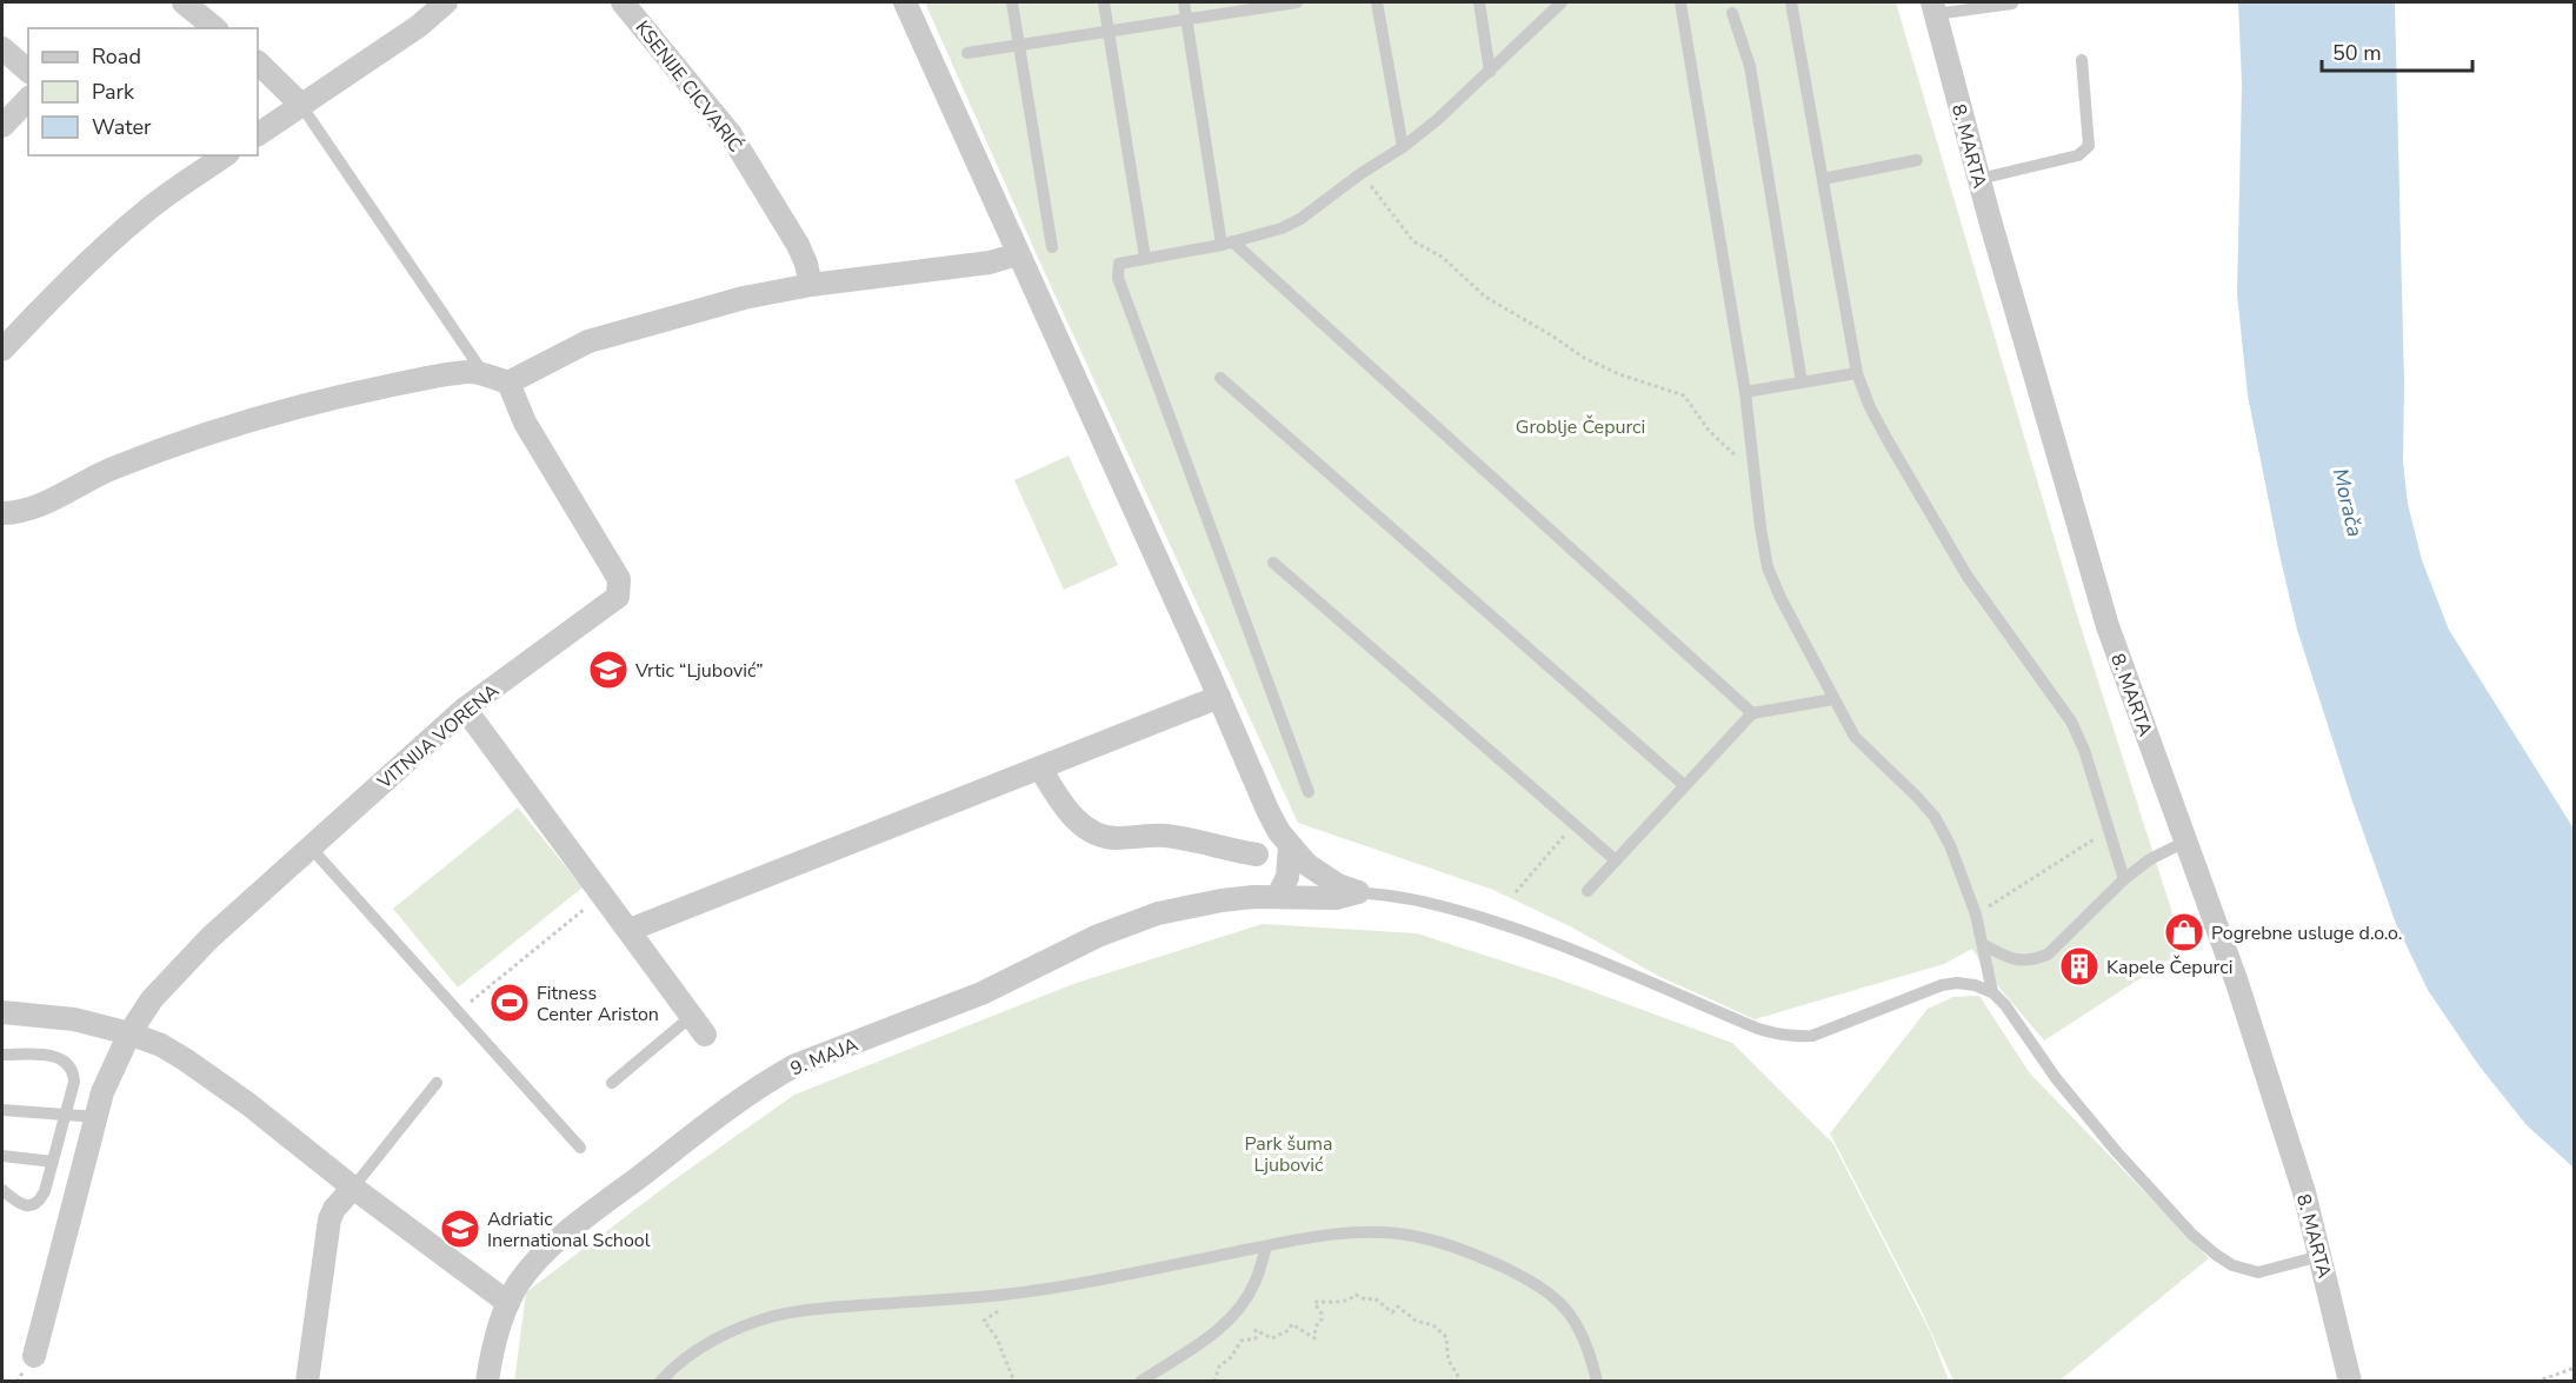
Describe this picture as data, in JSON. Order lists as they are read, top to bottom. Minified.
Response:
{"streets":{"street":["KSENIJE CICVARIĆ","8. MARTA","VITNIJA VORENA","9. MAJA"]},"water":["Morača"],"parks":["Groblje Čepurci","Park šuma Ljubović"],"places":{"school or university":["Vrtic “Ljubović”","Adriatic Inernational School"],"shop":["Pogrebne usluge d.o.o."],"building":["Kapele Čepurci"],"sports":["Fitness Center Ariston"]},"legend":["Road","Park","Water"],"scale_bar":"50 m"}
